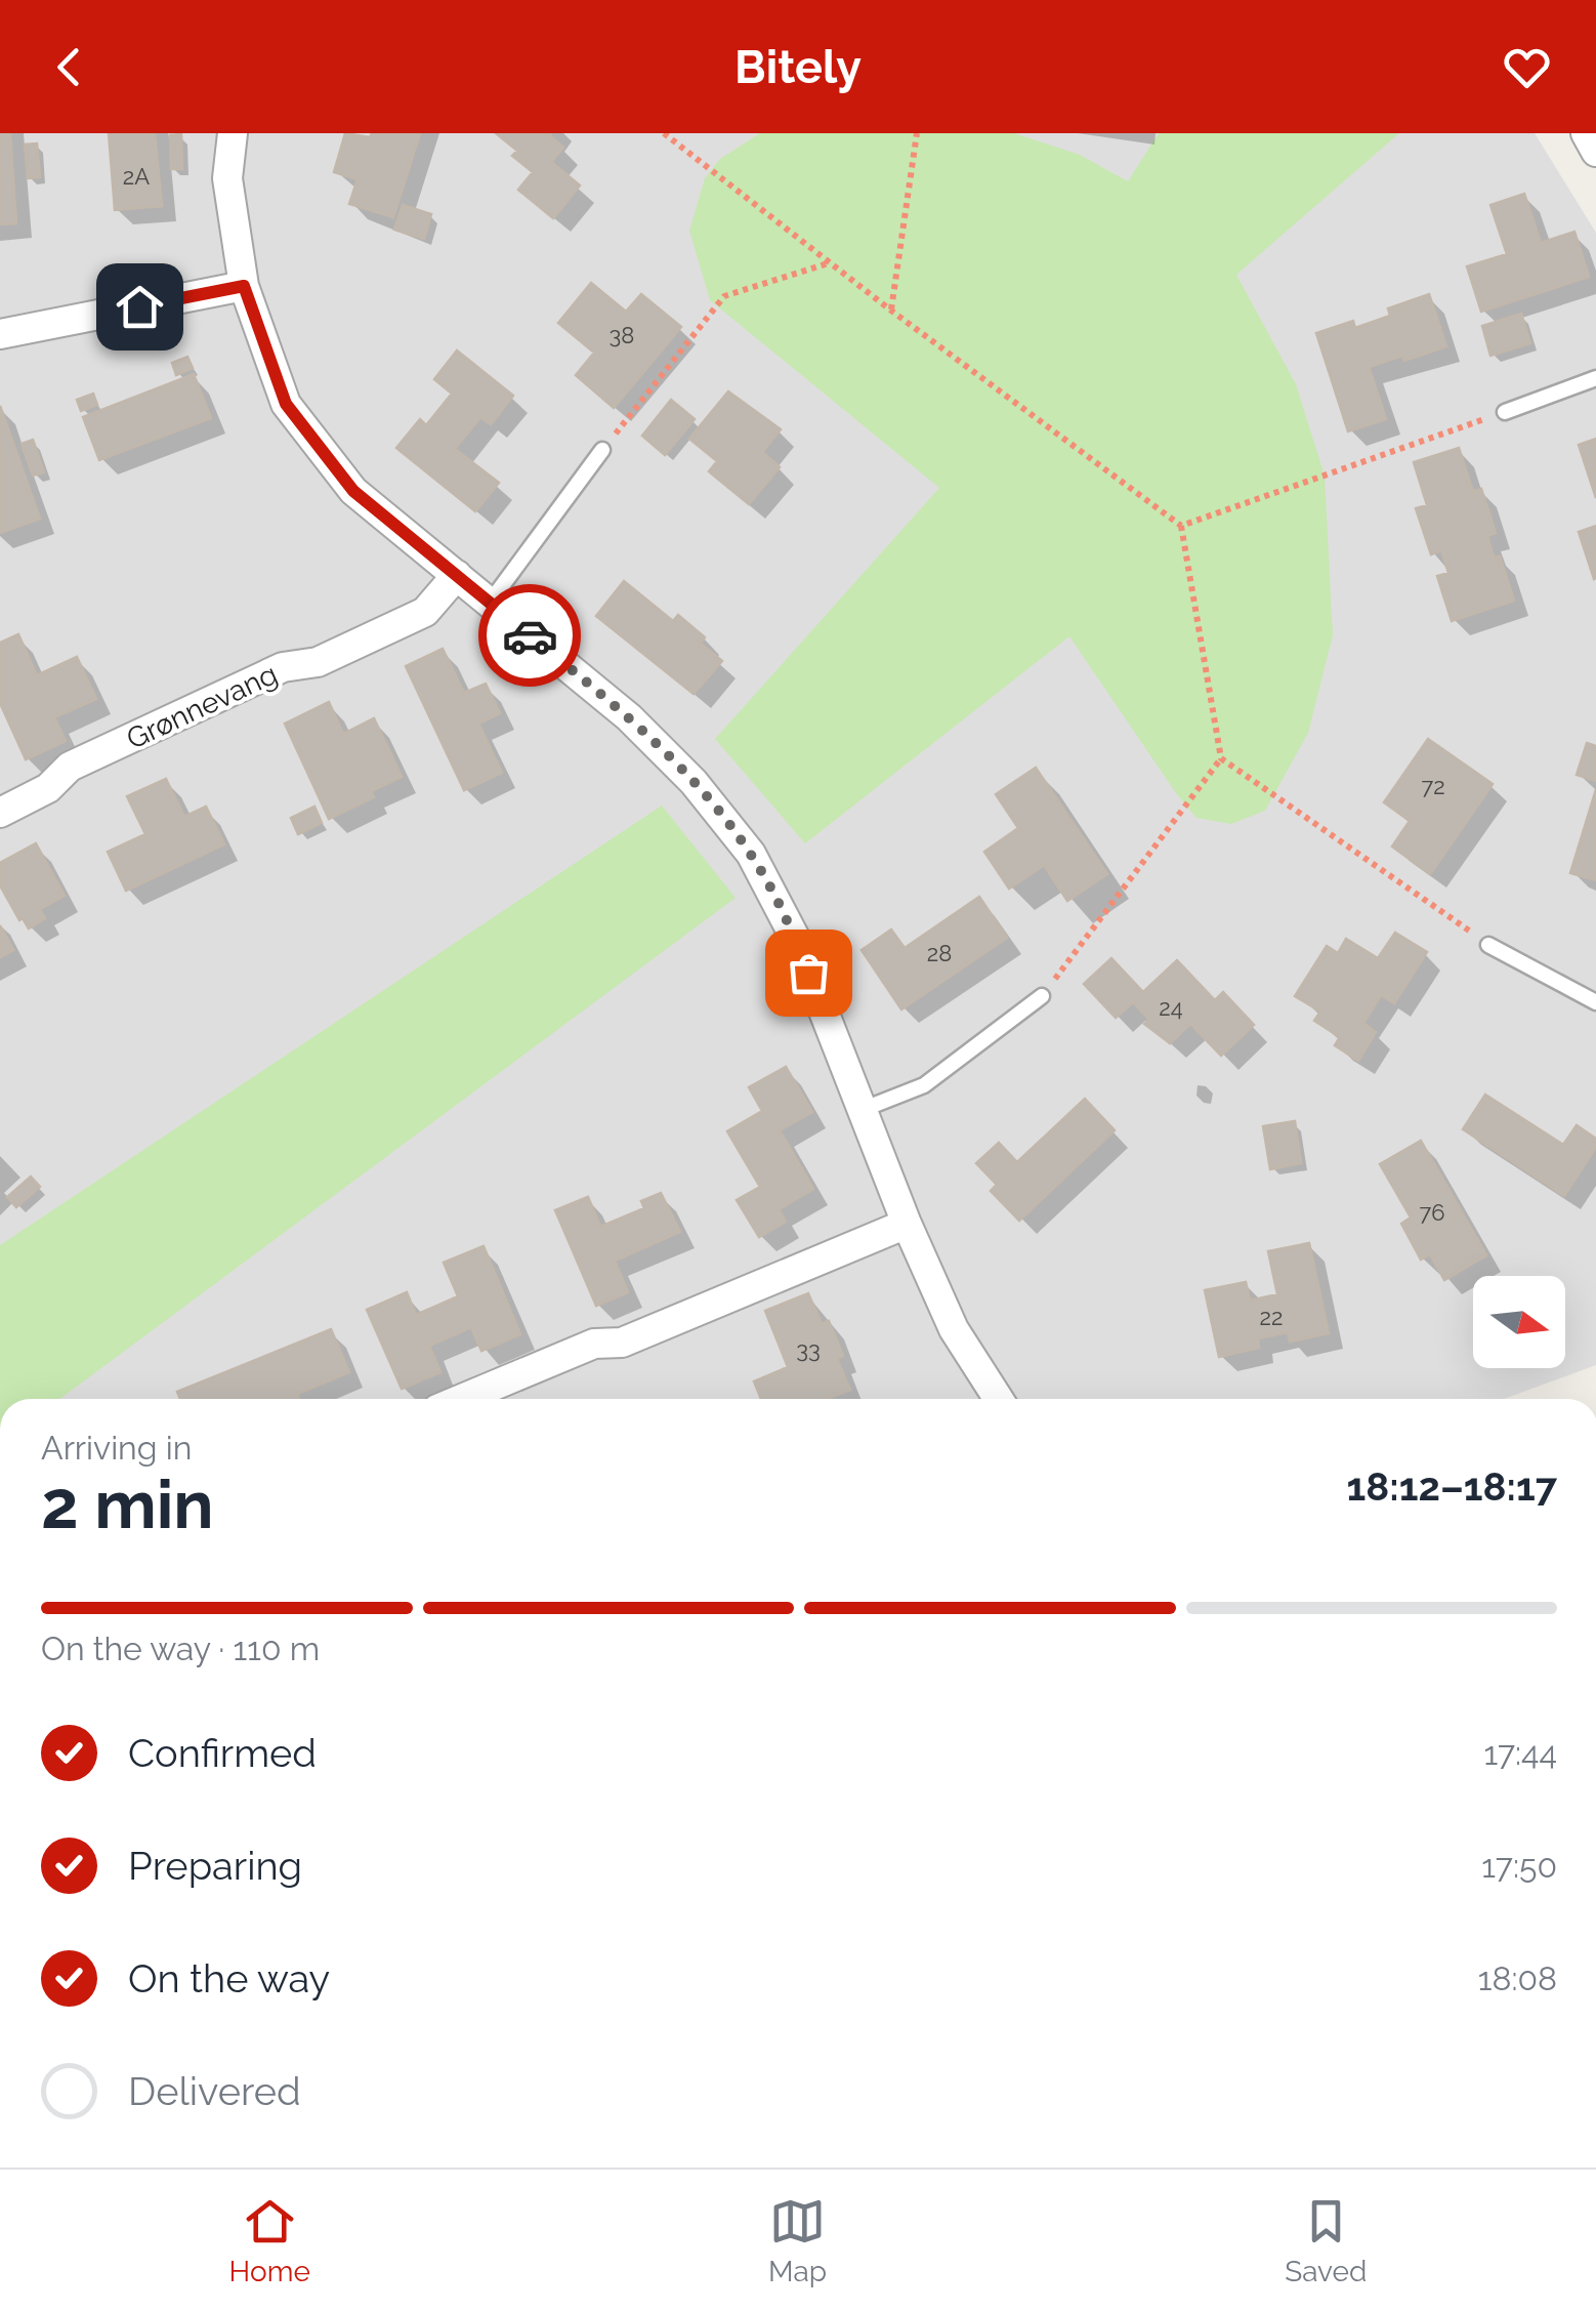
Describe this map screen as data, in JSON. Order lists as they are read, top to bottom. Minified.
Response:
{"streets":{"street":["Grønnevang"]},"house_numbers":["2A","38","72","28","24","76","22","33"],"north":"right","page":{"header":"Bitely","heading":["2 min","Arriving in","18:12–18:17"],"bar":"On the way · 110 m","list":[["Confirmed","17:44"],["Preparing","17:50"],["On the way","18:08"],"Delivered"],"tabs":["Home","Map","Saved"]}}
